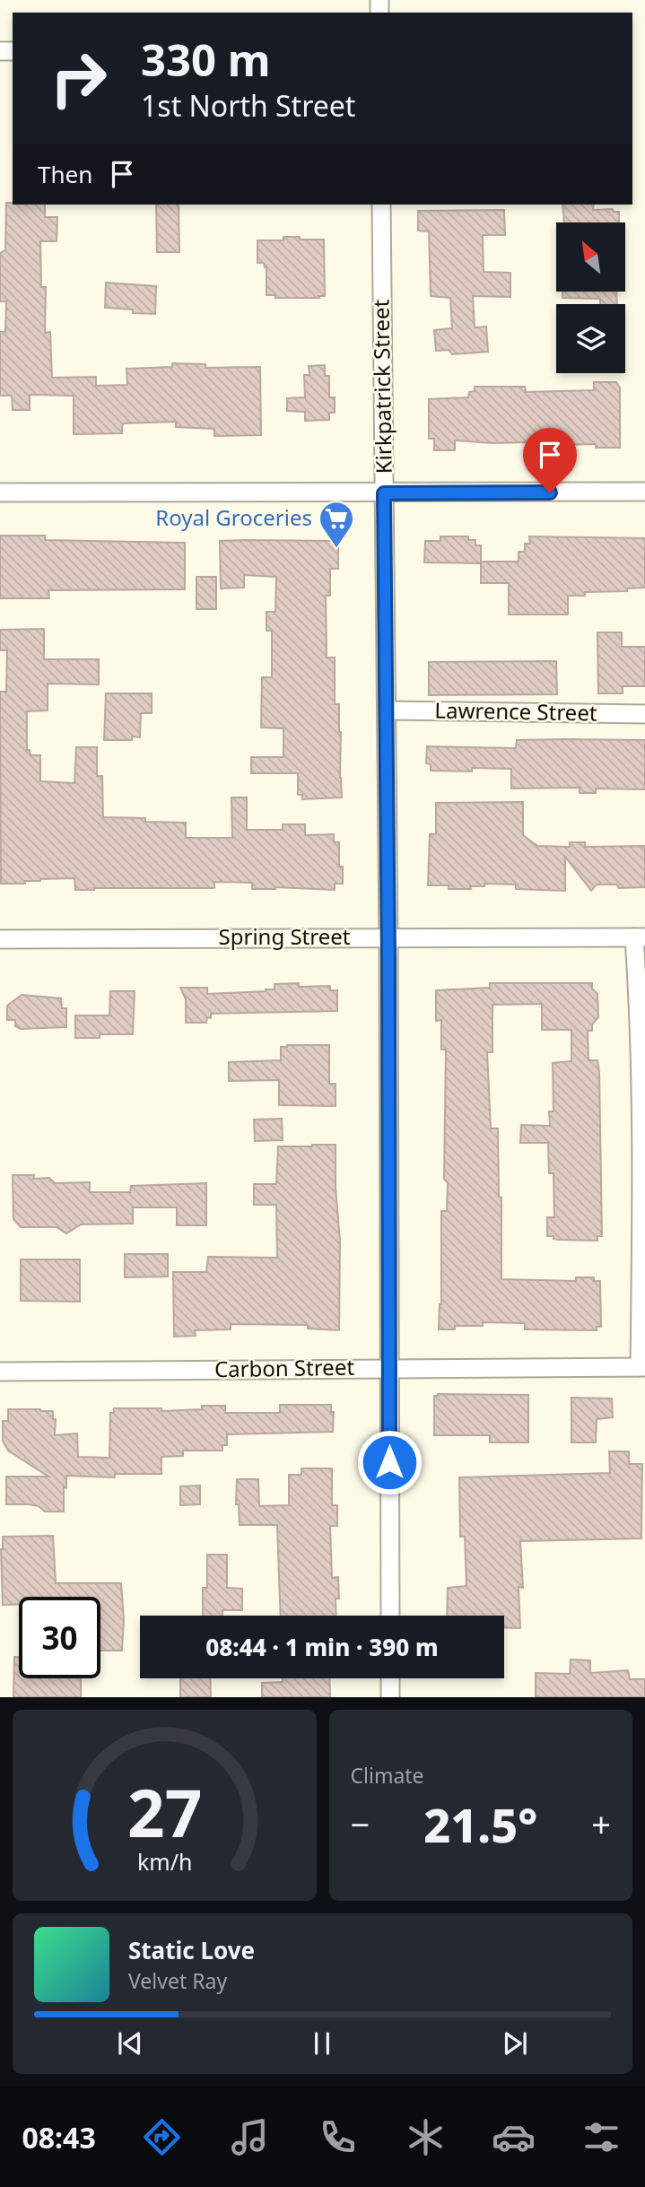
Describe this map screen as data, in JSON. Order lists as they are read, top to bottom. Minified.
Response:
{"streets":{"street":["Kirkpatrick Street","Lawrence Street","Spring Street","Carbon Street"]},"crossings":[["Kirkpatrick Street","Lawrence Street"],["Kirkpatrick Street","Spring Street"],["Kirkpatrick Street","Carbon Street"]],"places":{"supermarket":["Royal Groceries"]},"north":"top left","page":{"turn":["330 m","1st North Street"],"then":"Then","limit":"30","trip":"08:44 · 1 min · 390 m","tile":"Climate","heat":["−","21.5°","+"],"song":["Static Love","Velvet Ray"],"tabs":"08:43","gauge":["27","km/h"]}}
